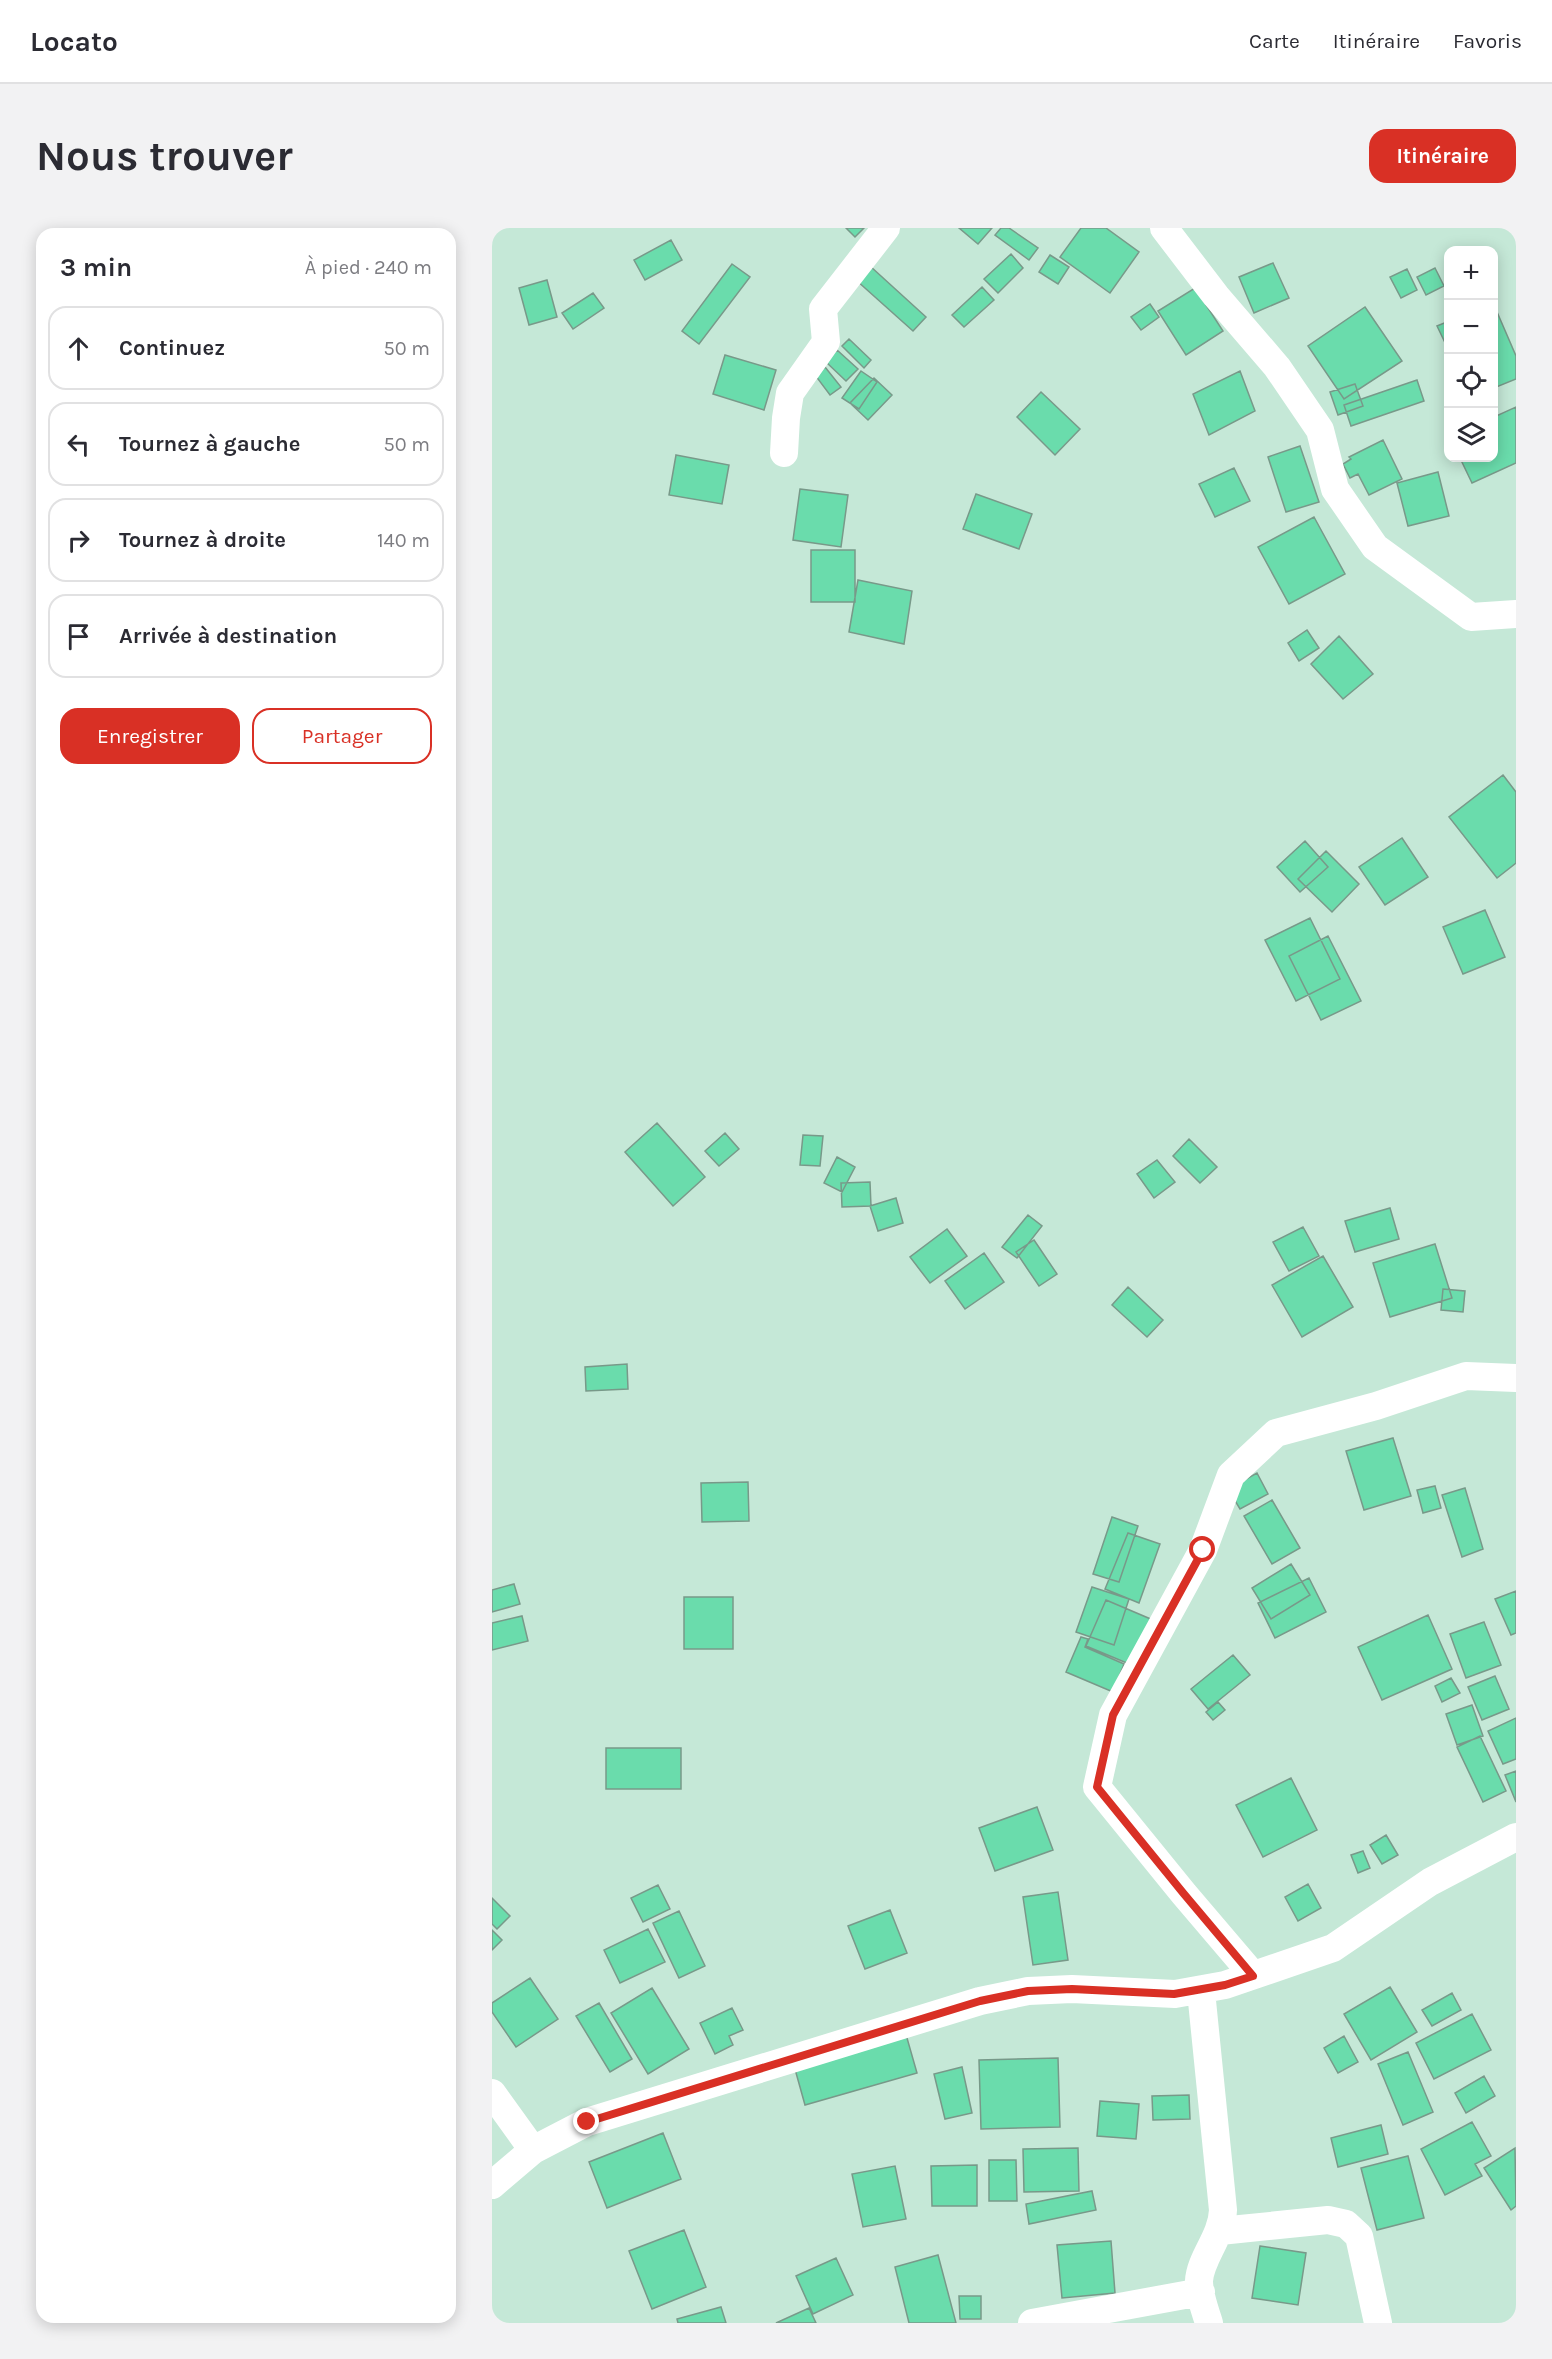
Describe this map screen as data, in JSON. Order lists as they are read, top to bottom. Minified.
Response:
{"page":{"header":"Locato","nav":["Carte","Itinéraire","Favoris"],"buttons":["Itinéraire",["Enregistrer","Partager"]],"title":"Nous trouver","heading":["3 min","À pied · 240 m"],"map_buttons":["+","−"],"list":[["Continuez","50 m"],["Tournez à gauche","50 m"],["Tournez à droite","140 m"],"Arrivée à destination"]}}
